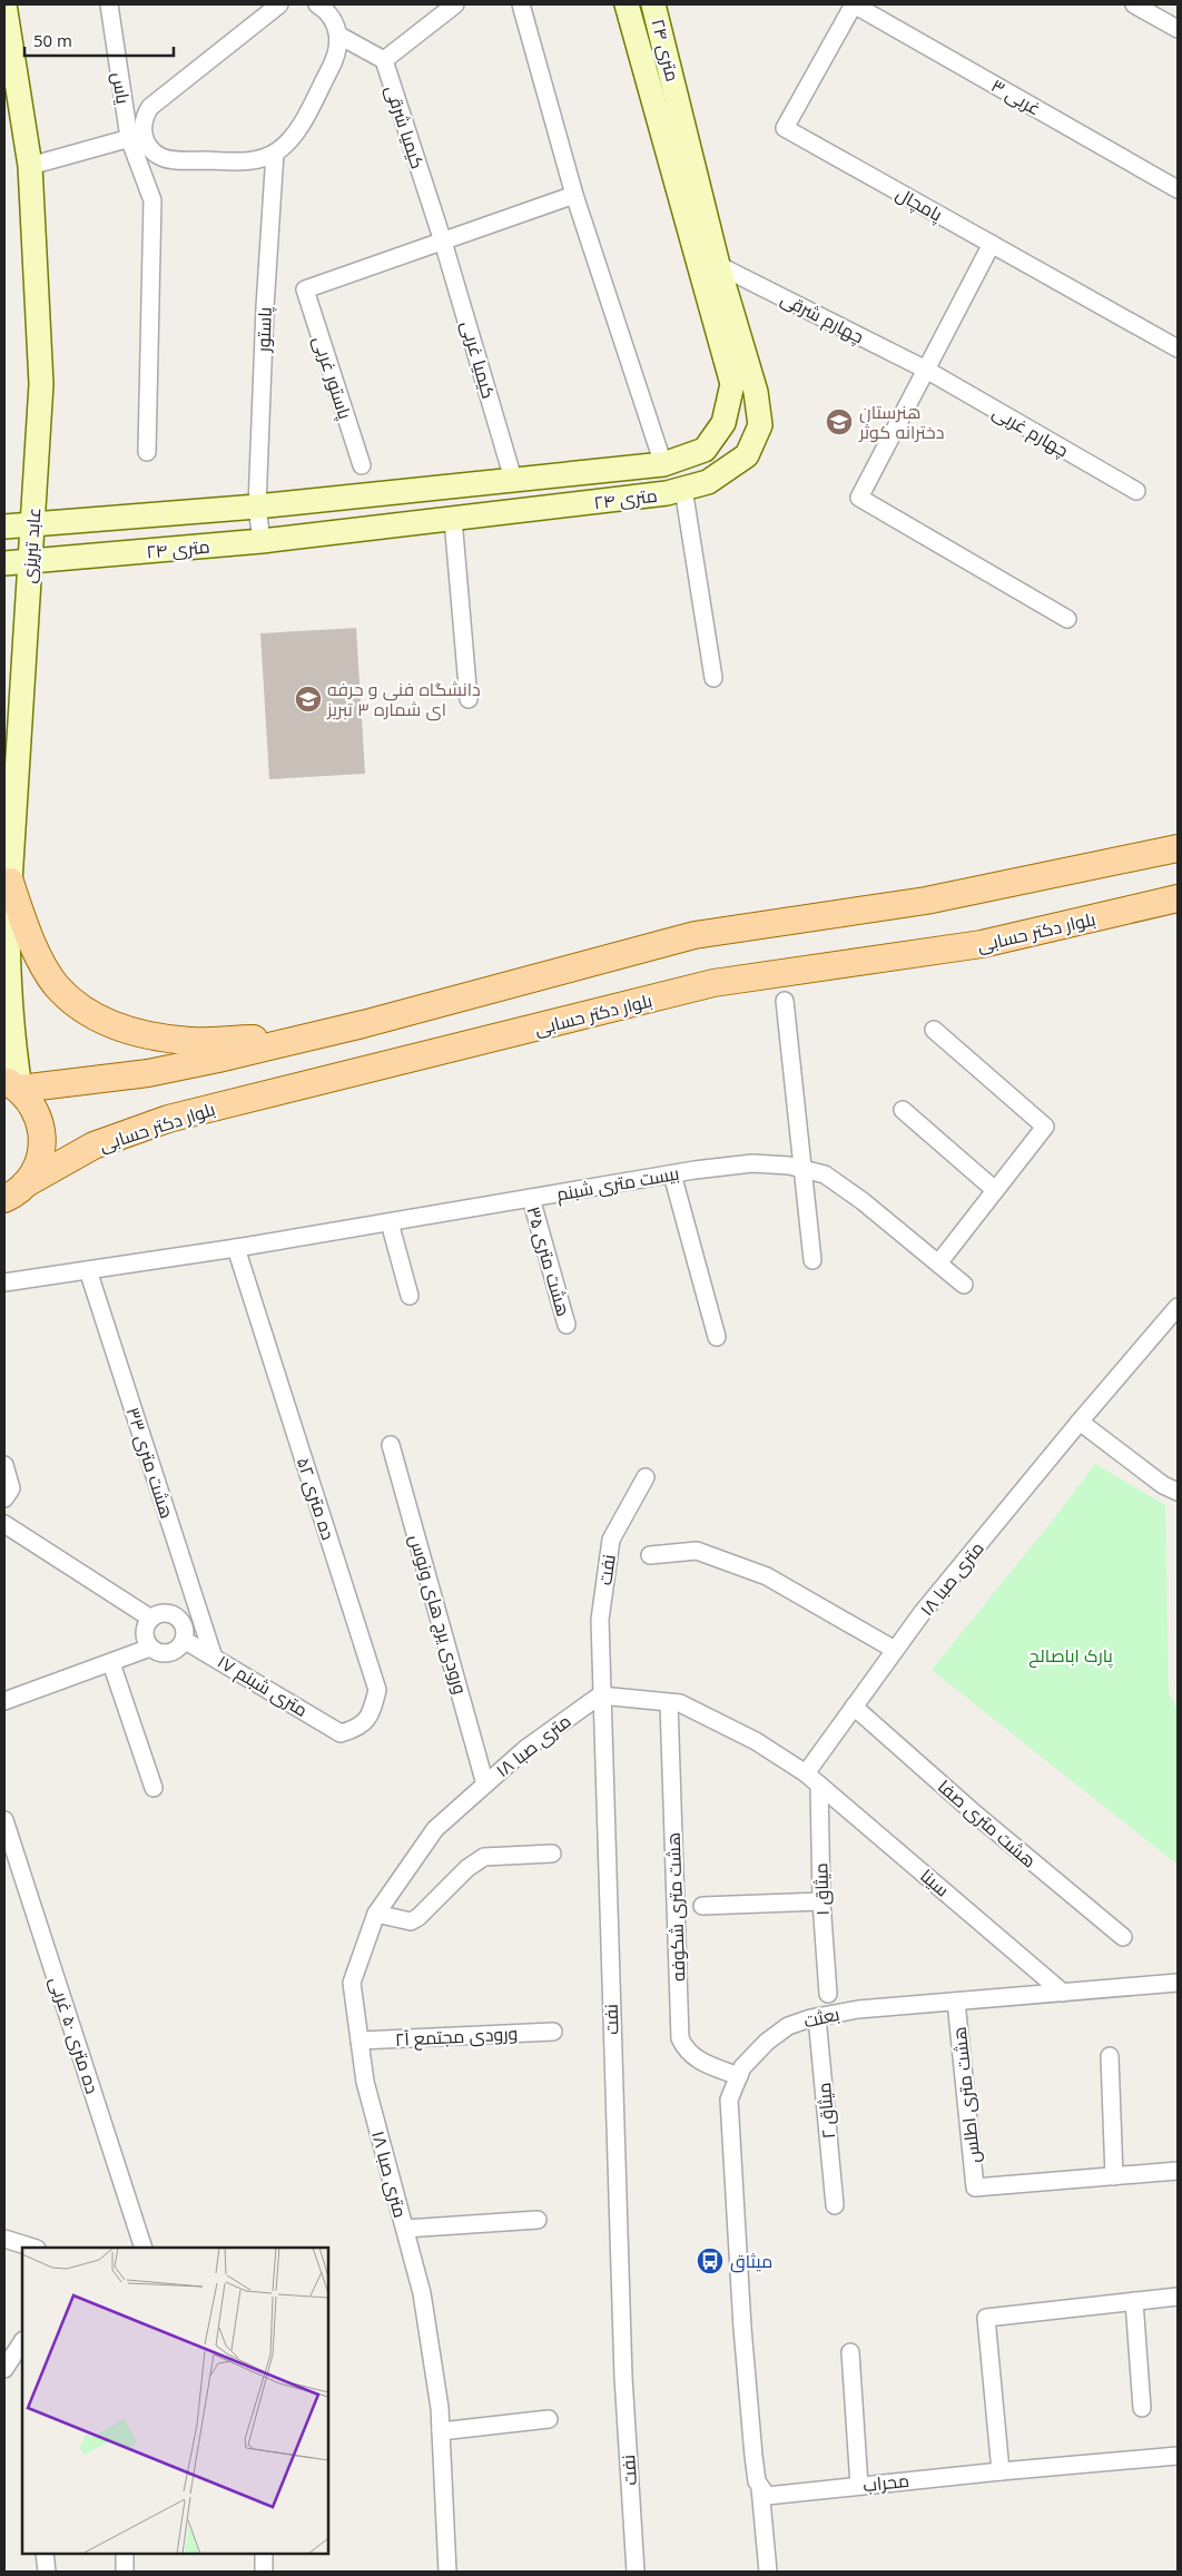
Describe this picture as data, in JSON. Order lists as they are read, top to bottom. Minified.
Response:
{"streets":{"main road":["بلوار دکتر حسابی"],"street":["۲۴ متری","یاس","۳ غربی","کیمیا شرقی","پامچال","چهارم شرقی","پاستور","کیمیا غربی","پاستور غربی","چهارم غربی","عابد تبریزی","بیست متری شبنم","هشت متری ۳۵","هشت متری ۳۳","ده متری ۵۲","نفت","متری صبا ۱۸","ورودی یرج های ونوس","۱۷ متری شبنم","هشت متری صفا","سینا","میثاق ۱","هشت متری شکوفه","بعثت","ده متری ۵۰ غربی","ورودی مجتمع آ۲","هشت متری اطلس","میثاق ۲","محراب"]},"crossings":[["۲۴ متری","چهارم شرقی"],["۲۴ متری","پاستور"],["۲۴ متری","کیمیا غربی"],["۲۴ متری","عابد تبریزی"],["۳ غربی","پامچال"],["کیمیا شرقی","کیمیا غربی"],["کیمیا شرقی","پاستور غربی"],["چهارم شرقی","چهارم غربی"],["کیمیا غربی","پاستور غربی"],["بیست متری شبنم","هشت متری ۳۵"],["بیست متری شبنم","هشت متری ۳۳"],["بیست متری شبنم","ده متری ۵۲"],["هشت متری ۳۳","۱۷ متری شبنم"],["ده متری ۵۲","۱۷ متری شبنم"],["نفت","متری صبا ۱۸"],["متری صبا ۱۸","ورودی یرج های ونوس"],["متری صبا ۱۸","هشت متری صفا"],["متری صبا ۱۸","سینا"],["متری صبا ۱۸","میثاق ۱"],["متری صبا ۱۸","ورودی مجتمع آ۲"],["سینا","میثاق ۱"],["سینا","بعثت"],["هشت متری شکوفه","بعثت"],["بعثت","هشت متری اطلس"],["بعثت","میثاق ۲"],["بعثت","محراب"]],"parks":["پارک اباصالح"],"places":{"school or university":["هنرستان دخترانه کوثر","دانشگاه فنی و حرفه ای شماره ۳ تبریز"],"bus stop":["میثاق"]},"scale_bar":"50 m"}
